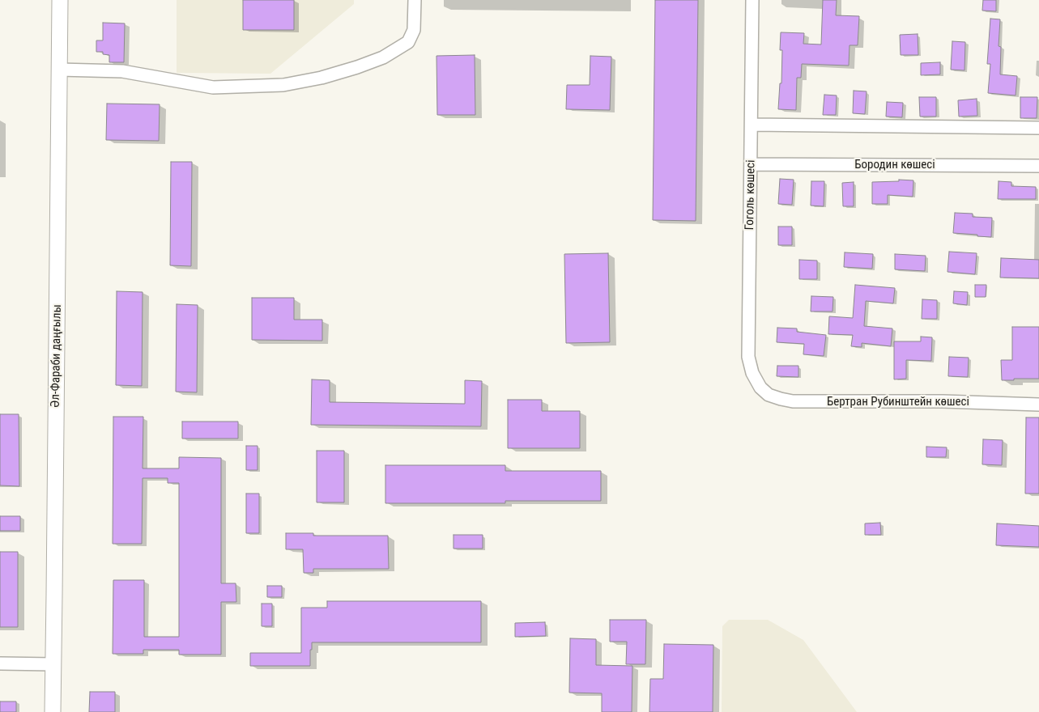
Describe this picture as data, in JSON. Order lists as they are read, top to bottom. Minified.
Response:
{"streets":{"main road":["Әл-Фараби даңғылы"],"street":["Бородин көшесі","Гоголь көшесі","Бертран Рубинштейн көшесі"]},"crossings":[["Бородин көшесі","Гоголь көшесі"],["Гоголь көшесі","Бертран Рубинштейн көшесі"]]}
